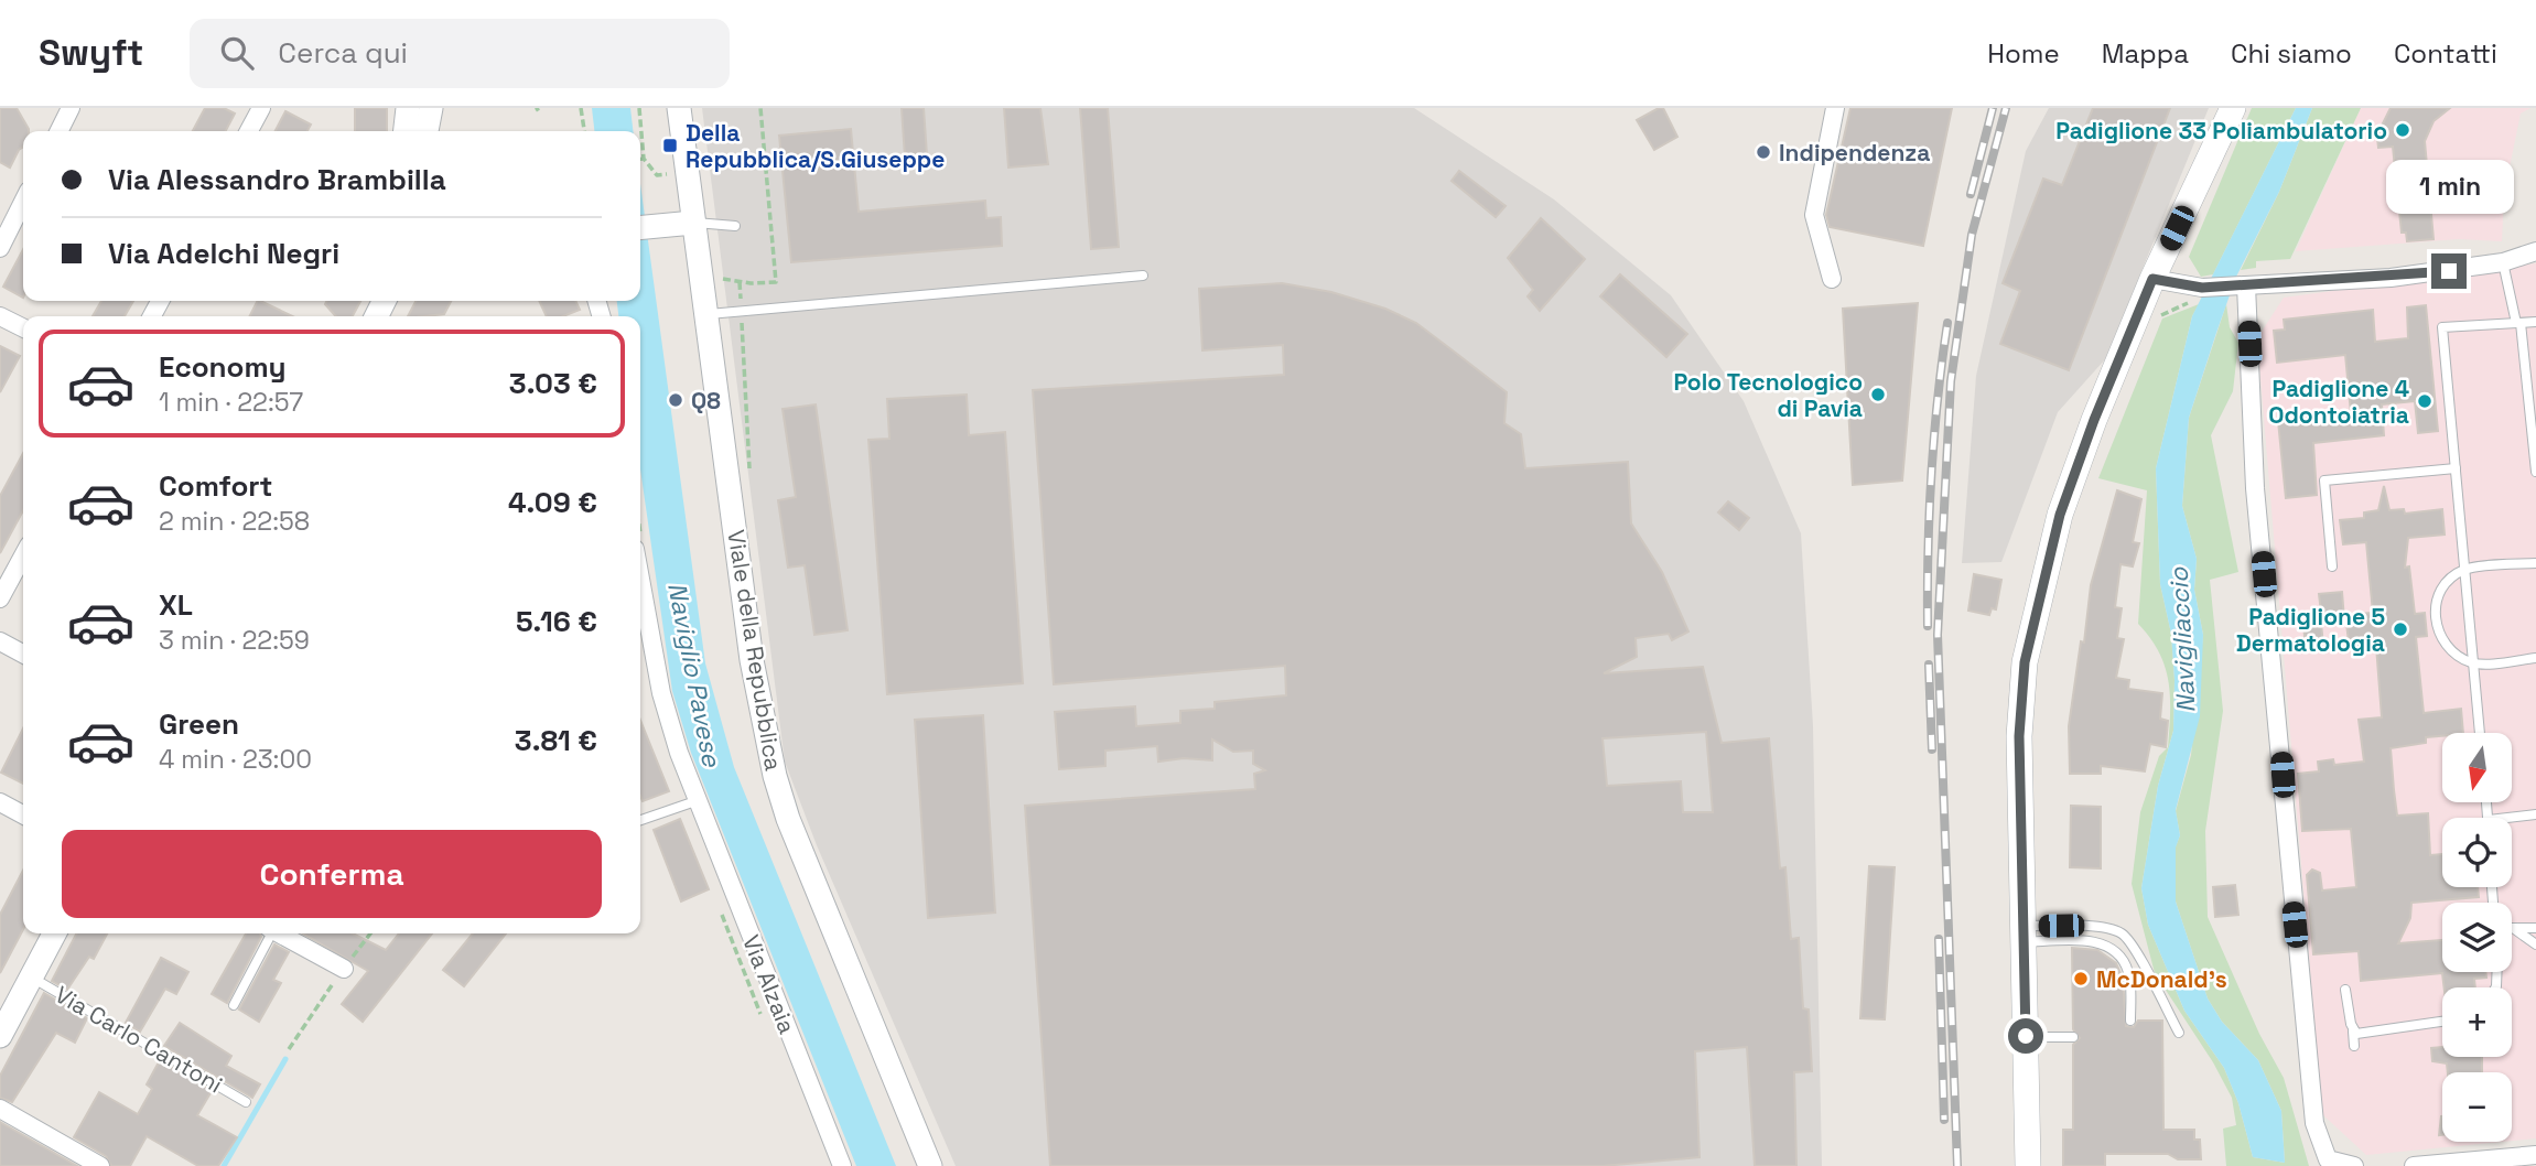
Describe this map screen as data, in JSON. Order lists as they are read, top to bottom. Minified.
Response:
{"streets":{"street":["Viale della Repubblica","Via Alzaia"],"lane":["Via Carlo Cantoni"]},"water":["Navigliaccio","Naviglio Pavese"],"places":{"other":["Padiglione 33 Poliambulatorio","Indipendenza","Polo Tecnologico di Pavia","Q8","Padiglione 4 Odontoiatria","Padiglione 5 Dermatologia","McDonald's"],"transit":["Della Repubblica/S.Giuseppe"]},"north":"bottom","page":{"header":"Swyft","search":"Cerca qui","nav":["Home","Mappa","Chi siamo","Contatti"],"banner":["Via Alessandro Brambilla","Via Adelchi Negri"],"bubble":"1 min","list":[{"name":"Economy","note":"1 min · 22:57","value":"3.03 €"},{"name":"Comfort","note":"2 min · 22:58","value":"4.09 €"},{"name":"XL","note":"3 min · 22:59","value":"5.16 €"},{"name":"Green","note":"4 min · 23:00","value":"3.81 €"}],"map_buttons":["+","−"],"buttons":"Conferma"}}
